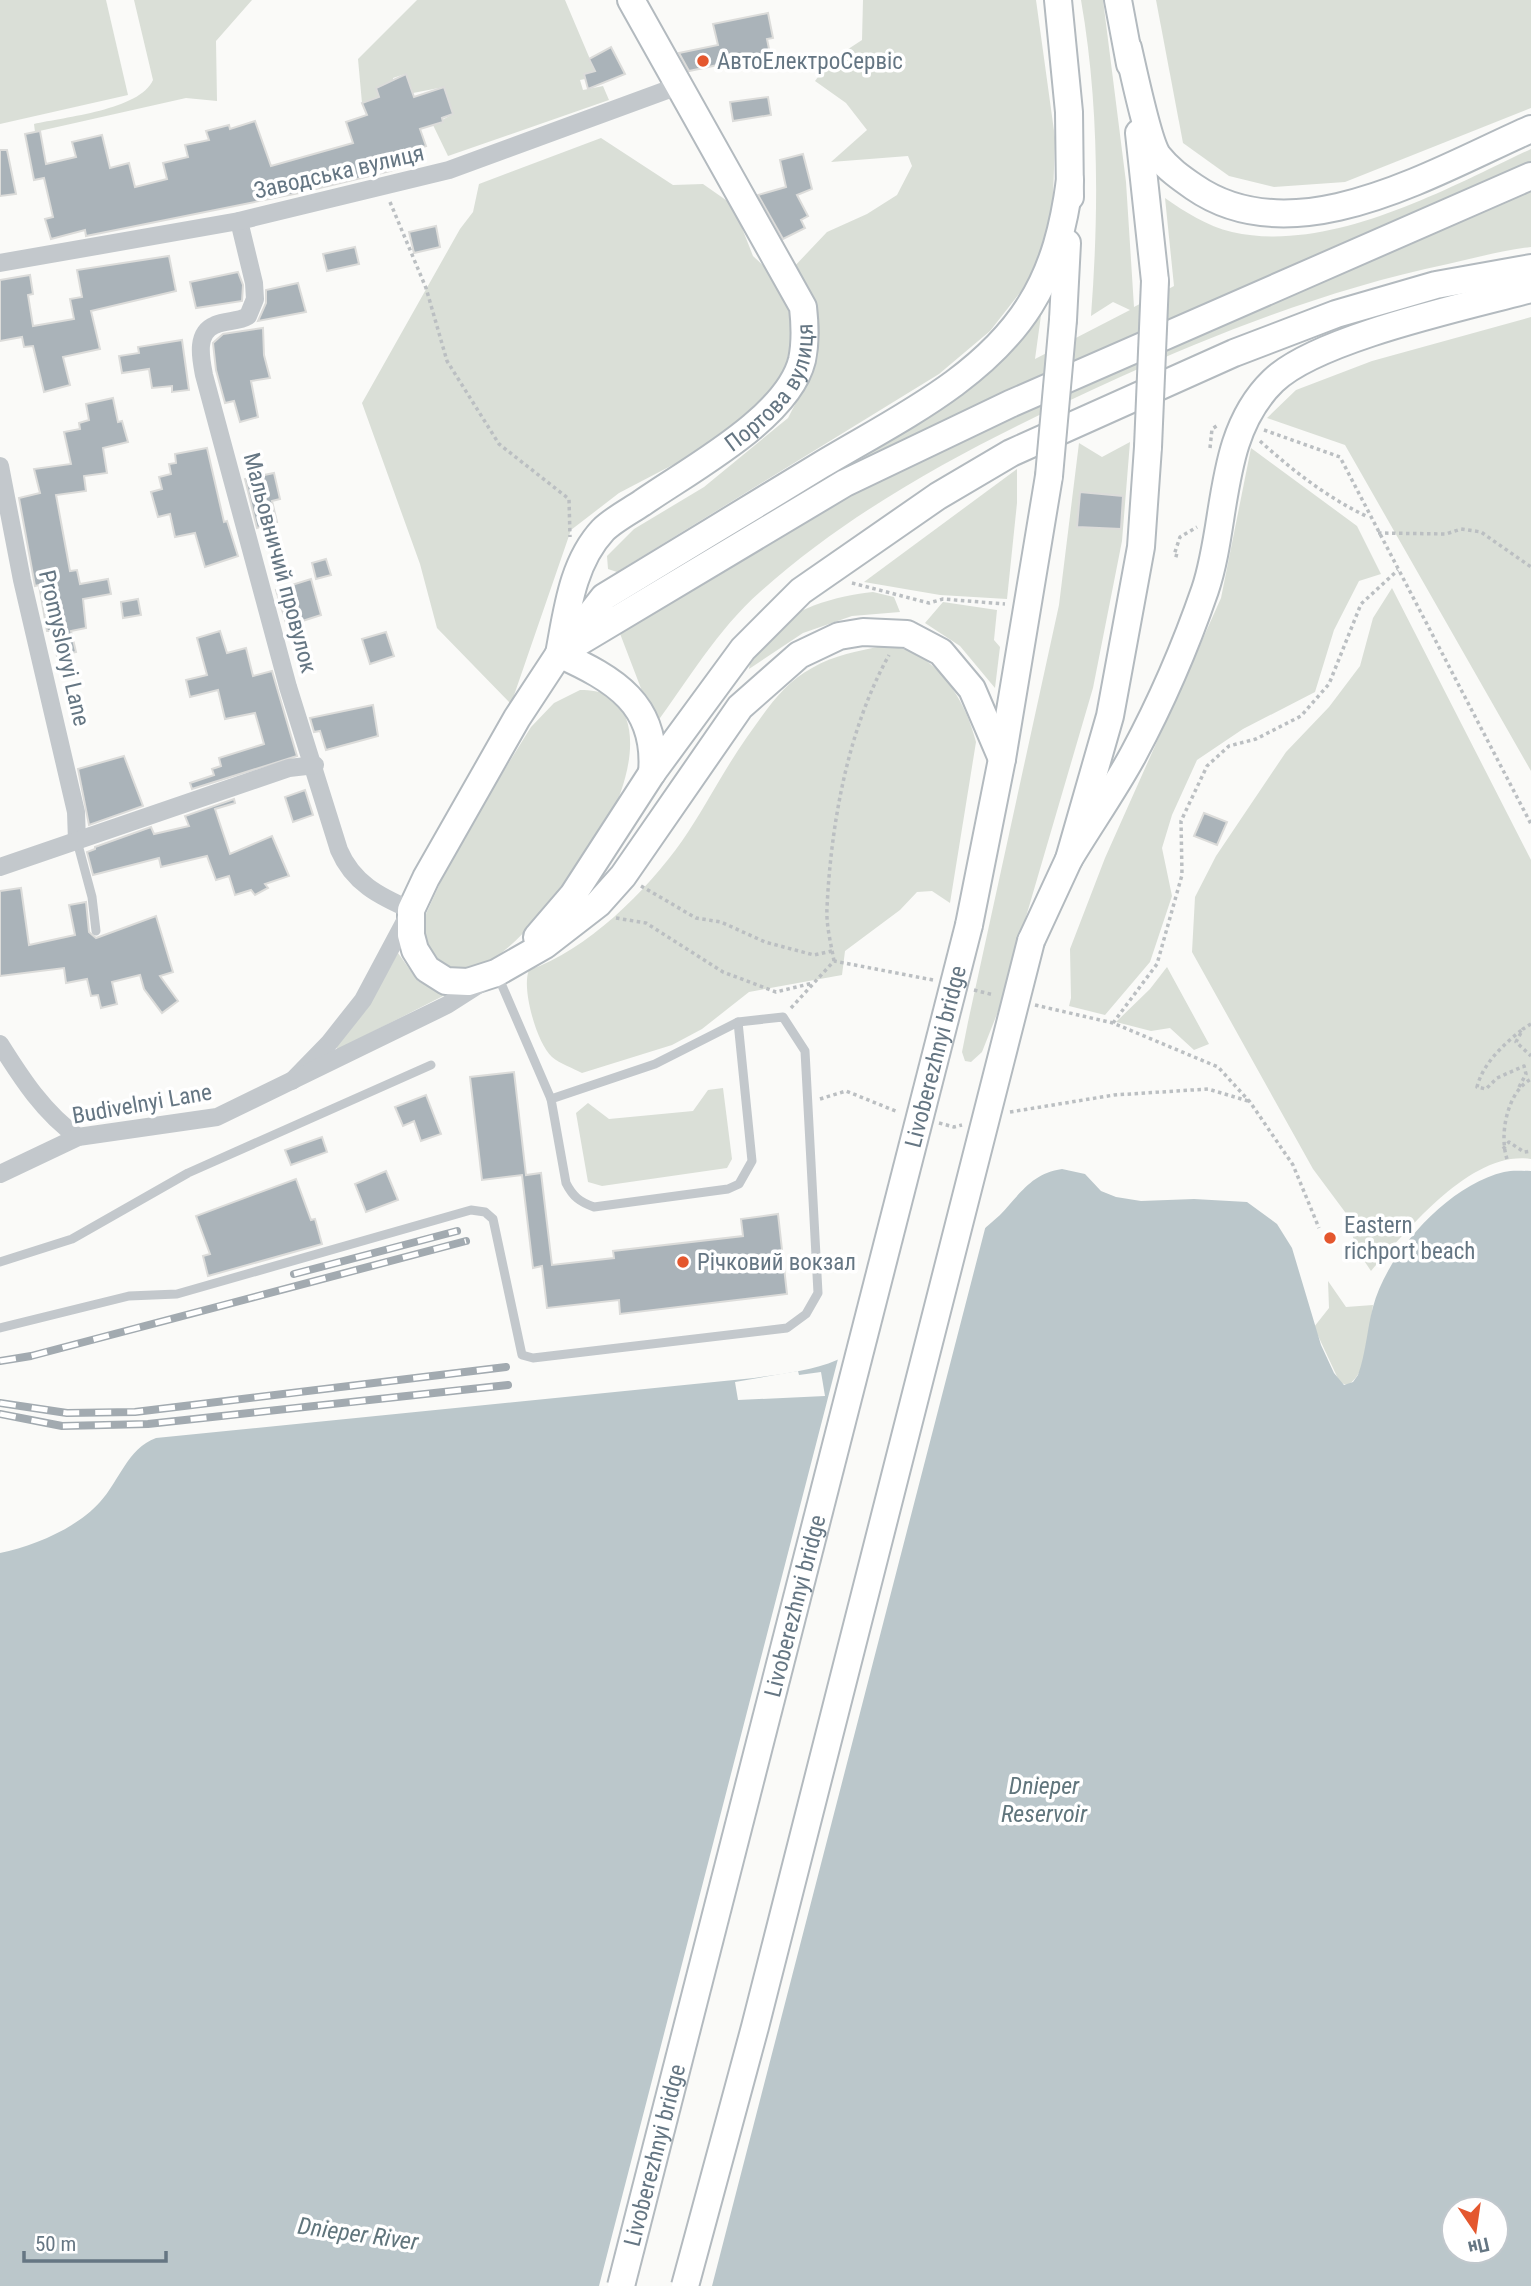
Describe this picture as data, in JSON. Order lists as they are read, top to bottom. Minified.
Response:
{"streets":{"main road":["Портова вулиця","Livoberezhnyi bridge"],"street":["Заводська вулиця","Мальовничий провулок","Promyslovyi Lane","Budivelnyi Lane"]},"crossings":[["Заводська вулиця","Портова вулиця"],["Заводська вулиця","Мальовничий провулок"]],"water":["Dnieper Reservoir","Dnieper River"],"places":["АвтоЕлектроСервіс","Eastern richport beach","Річковий вокзал"],"scale_bar":"50 m","north":"bottom"}
